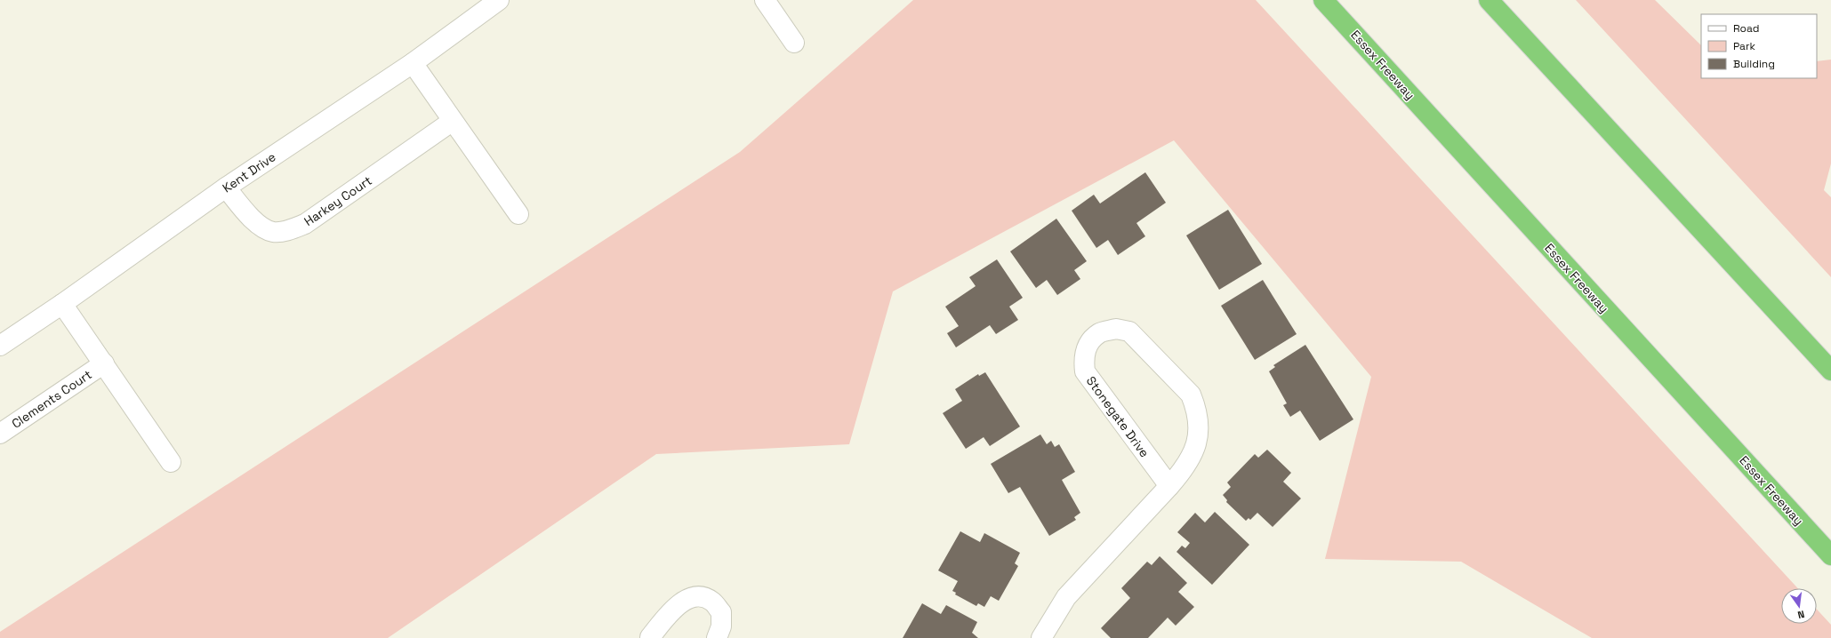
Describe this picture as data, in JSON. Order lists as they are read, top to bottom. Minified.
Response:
{"streets":{"highway":["Essex Freeway"],"street":["Kent Drive","Harkey Court","Clements Court","Stonegate Drive"]},"crossings":[["Kent Drive","Harkey Court"],["Kent Drive","Clements Court"]],"legend":["Road","Park","Building"],"north":"bottom"}
